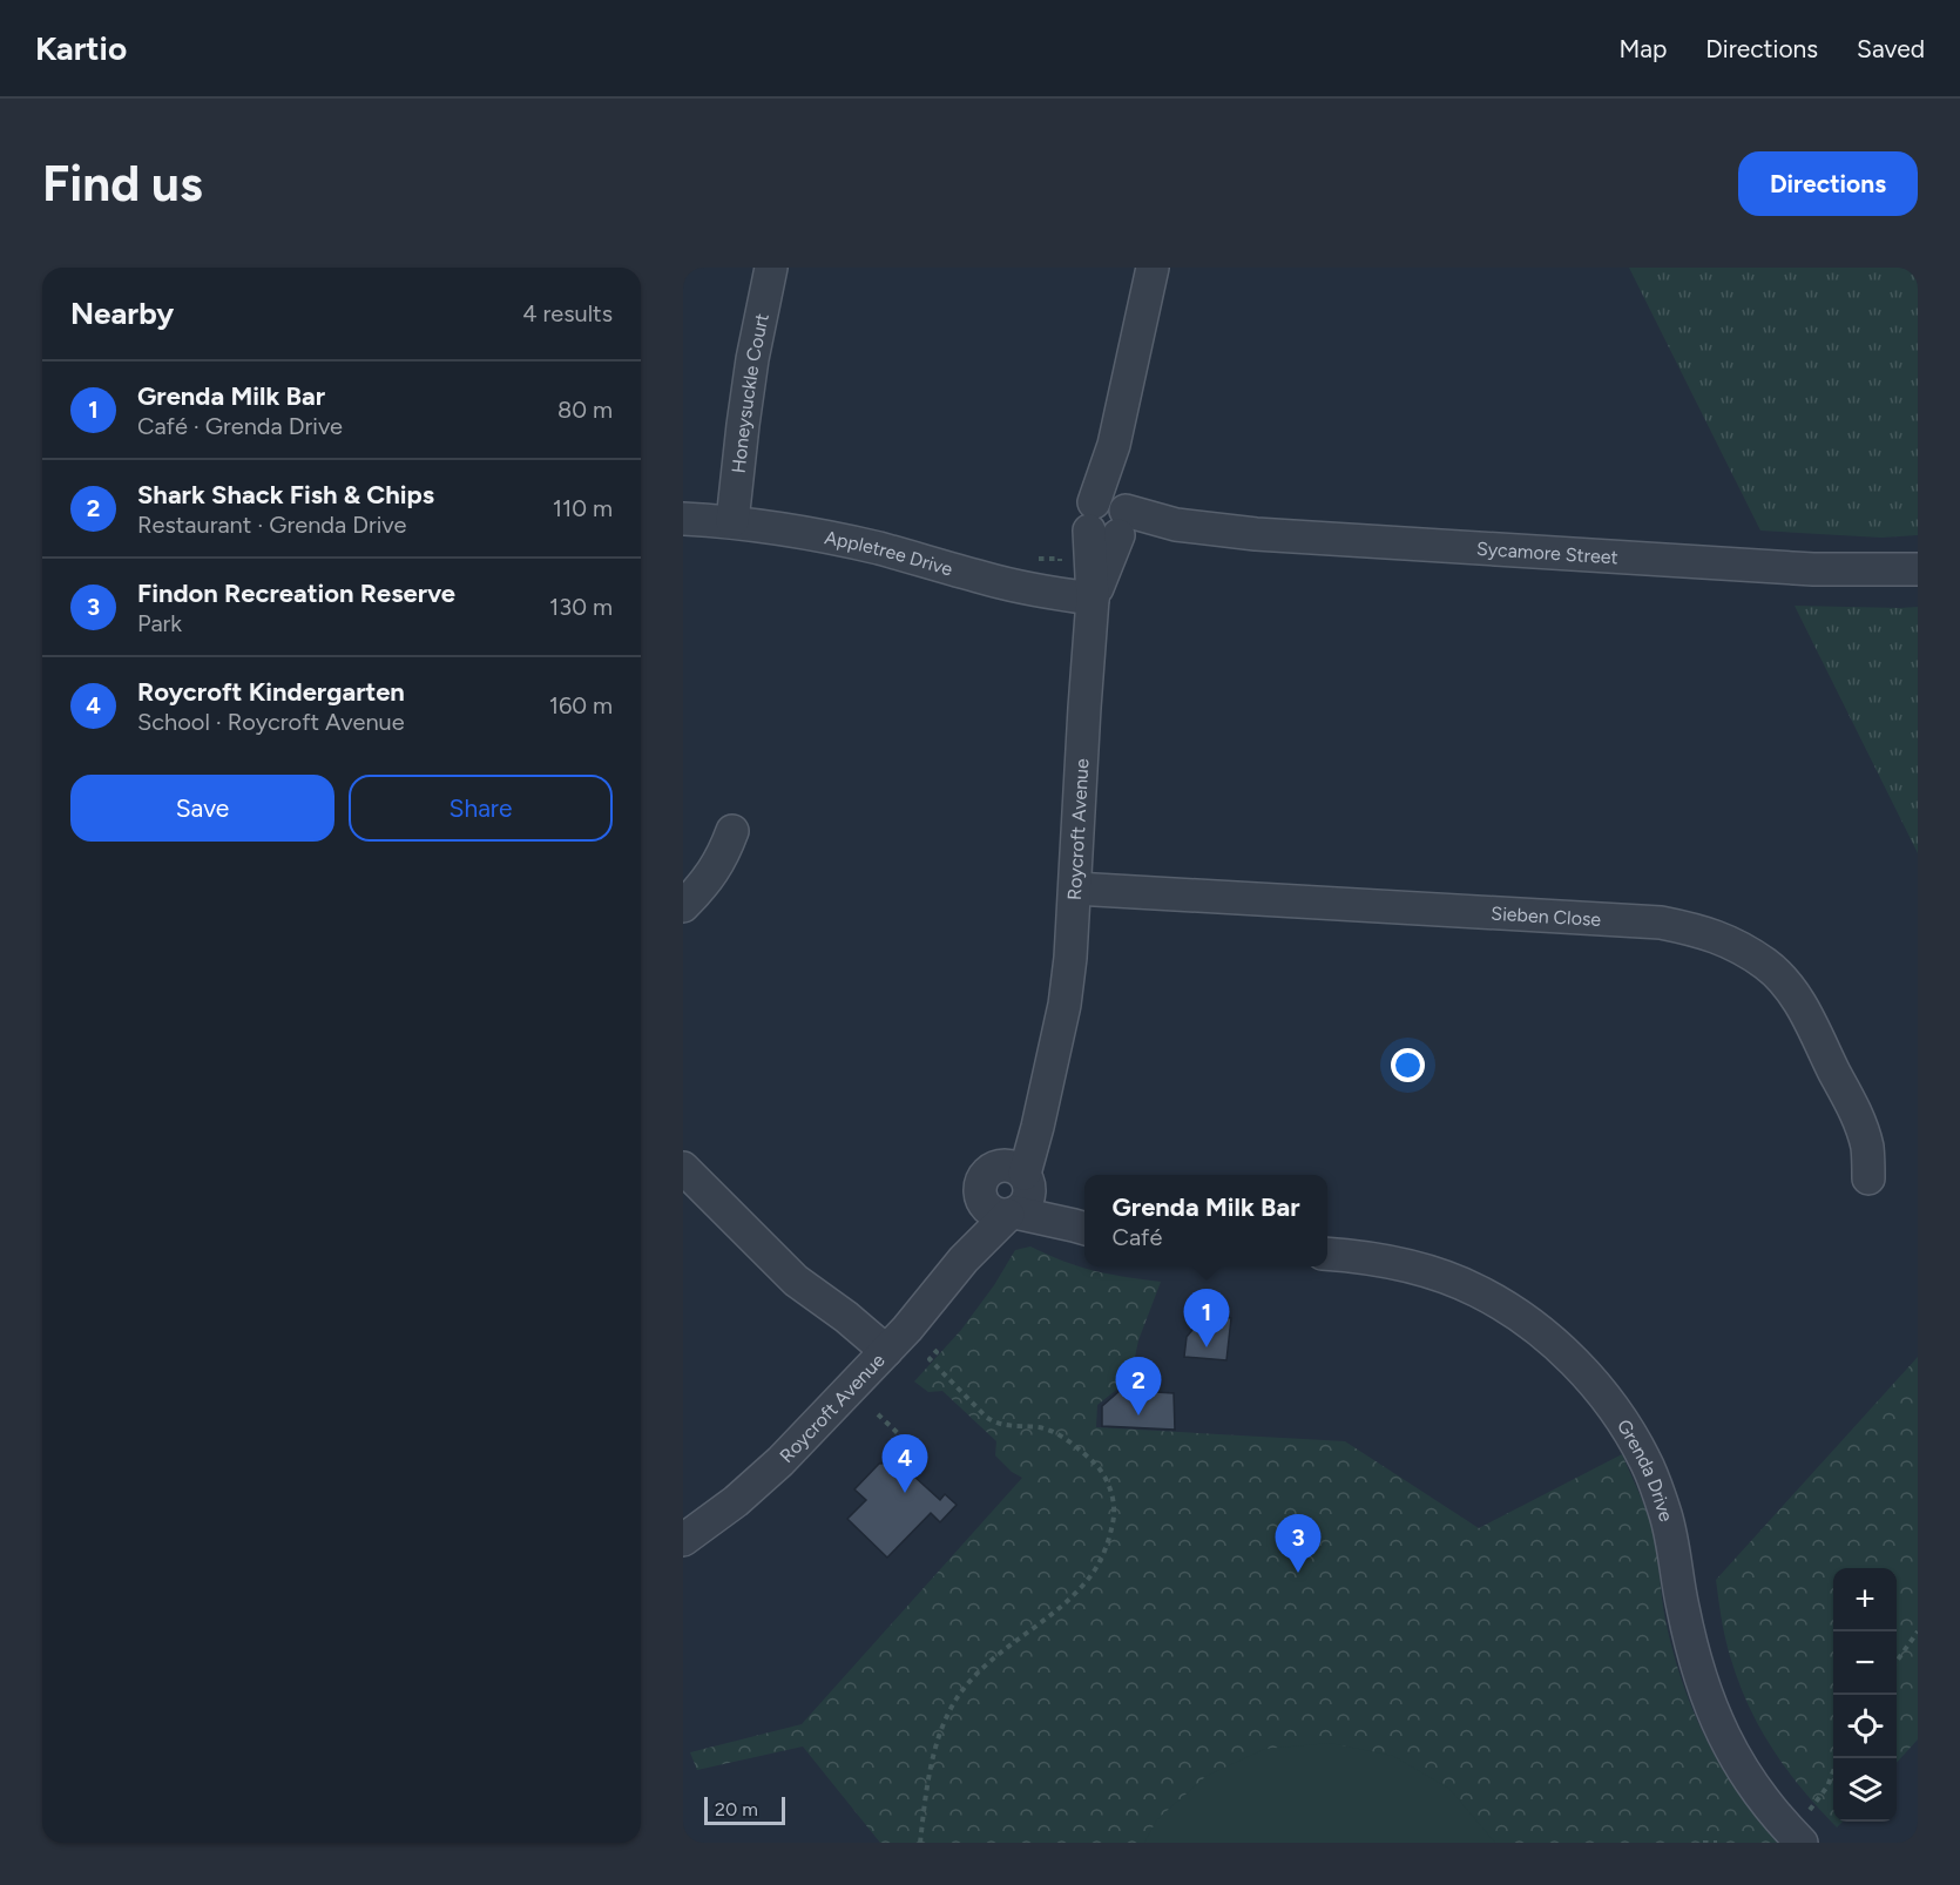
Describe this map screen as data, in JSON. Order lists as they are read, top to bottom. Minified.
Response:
{"streets":{"street":["Honeysuckle Court","Appletree Drive","Sycamore Street","Roycroft Avenue","Sieben Close","Grenda Drive"]},"crossings":[["Honeysuckle Court","Appletree Drive"],["Appletree Drive","Roycroft Avenue"],["Sycamore Street","Roycroft Avenue"],["Roycroft Avenue","Sieben Close"]],"scale_bar":"20 m","page":{"header":"Kartio","nav":["Map","Directions","Saved"],"buttons":["Directions",["Save","Share"]],"title":"Find us","heading":["Nearby","4 results"],"list":[{"mark":"1","name":"Grenda Milk Bar","note":"Café · Grenda Drive","value":"80 m"},{"mark":"2","name":"Shark Shack Fish & Chips","note":"Restaurant · Grenda Drive","value":"110 m"},{"mark":"3","name":"Findon Recreation Reserve","note":"Park","value":"130 m"},{"mark":"4","name":"Roycroft Kindergarten","note":"School · Roycroft Avenue","value":"160 m"}],"popup":["Grenda Milk Bar","Café"],"pins":["1","2","4","3"],"map_buttons":["+","−"],"scale":"20 m"}}
